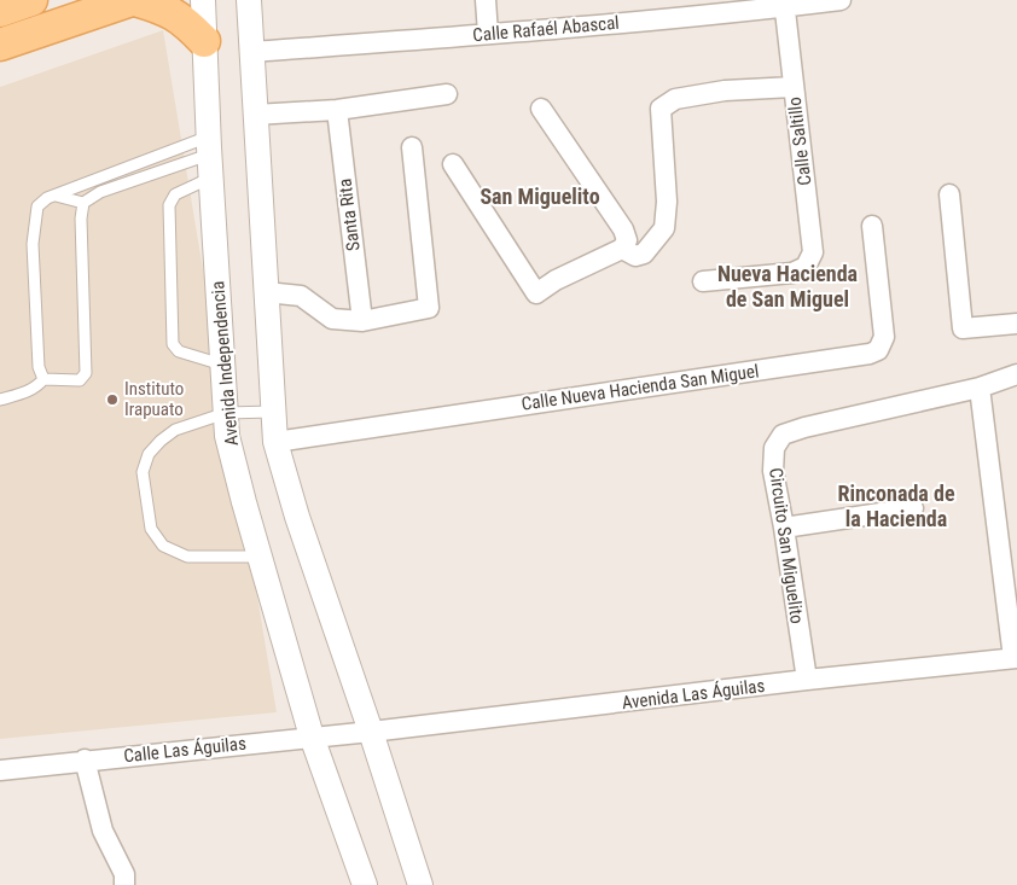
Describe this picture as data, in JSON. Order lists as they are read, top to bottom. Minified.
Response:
{"streets":{"street":["Calle Rafaél Abascal","Calle Saltillo","Santa Rita","Avenida Independencia","Calle Nueva Hacienda San Miguel","Circuito San Miguelito","Avenida Las Águilas","Calle Las Águilas"]},"crossings":[["Calle Rafaél Abascal","Calle Saltillo"],["Avenida Independencia","Calle Las Águilas"],["Circuito San Miguelito","Avenida Las Águilas"],["Avenida Las Águilas","Calle Las Águilas"]],"districts":["San Miguelito","Nueva Hacienda de San Miguel","Rinconada de la Hacienda"],"places":["Instituto Irapuato"]}
